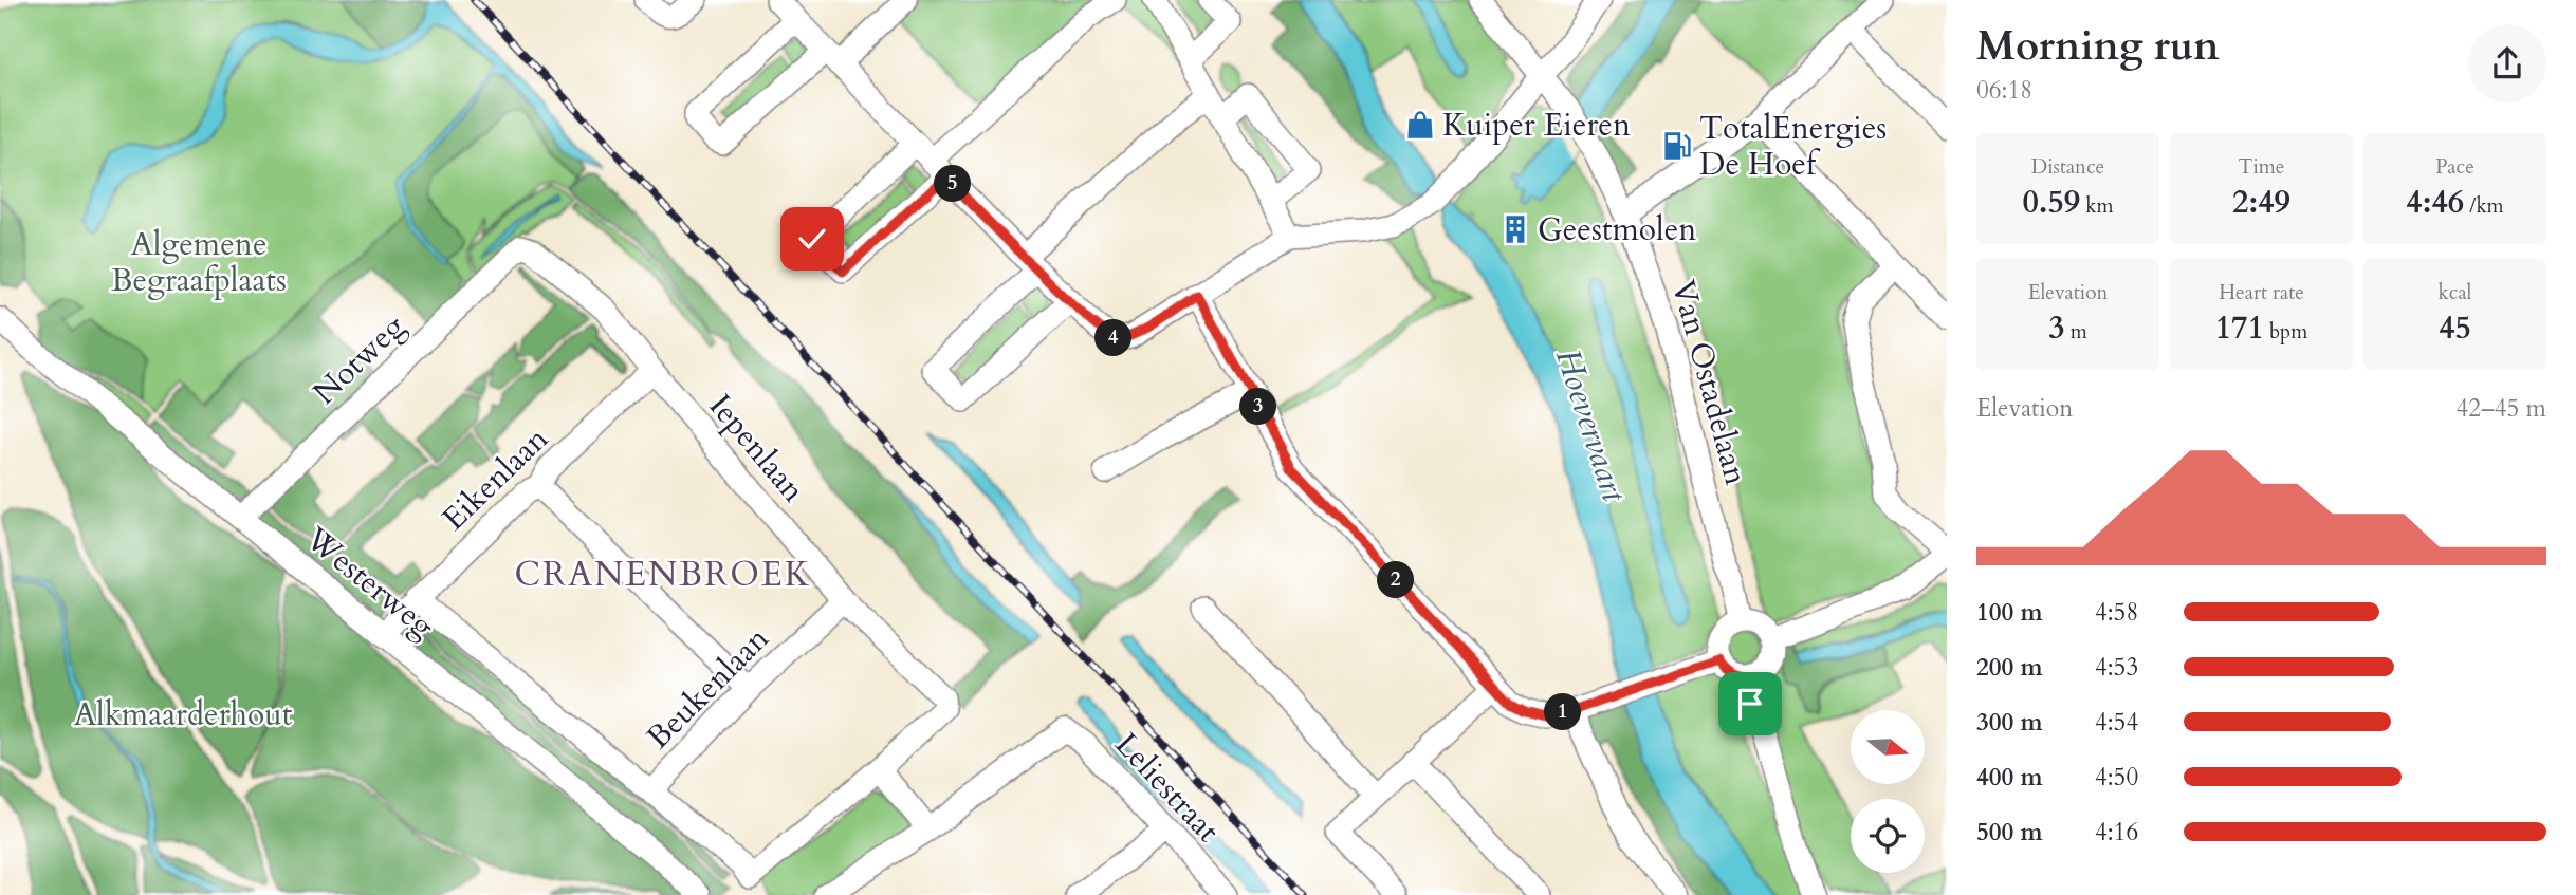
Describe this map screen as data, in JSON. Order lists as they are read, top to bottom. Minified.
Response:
{"streets":{"street":["Notweg","Van Ostadelaan","Iepenlaan","Eikenlaan","Westerweg","Beukenlaan","Leliestraat"]},"crossings":[["Notweg","Iepenlaan"],["Notweg","Westerweg"],["Iepenlaan","Eikenlaan"],["Iepenlaan","Beukenlaan"],["Eikenlaan","Westerweg"],["Westerweg","Beukenlaan"]],"districts":["CRANENBROEK"],"water":["Hoevervaart"],"parks":["Algemene Begraafplaats","Alkmaarderhout"],"places":{"shop":["Kuiper Eieren"],"fuel station":["TotalEnergies De Hoef"],"building":["Geestmolen"]},"north":"right","page":{"heading":["Morning run","06:18"],"stats":[["Distance","0.59 km"],["Time","2:49"],["Pace","4:46 /km"],["Elevation","3 m"],["Heart rate","171 bpm"],["kcal","45"]],"pins":["5","4","3","2","1"],"chart":["Elevation","42–45 m"],"list":[{"name":"100 m","note":"4:58"},{"name":"200 m","note":"4:53"},{"name":"300 m","note":"4:54"},{"name":"400 m","note":"4:50"},{"name":"500 m","note":"4:16"}]}}
